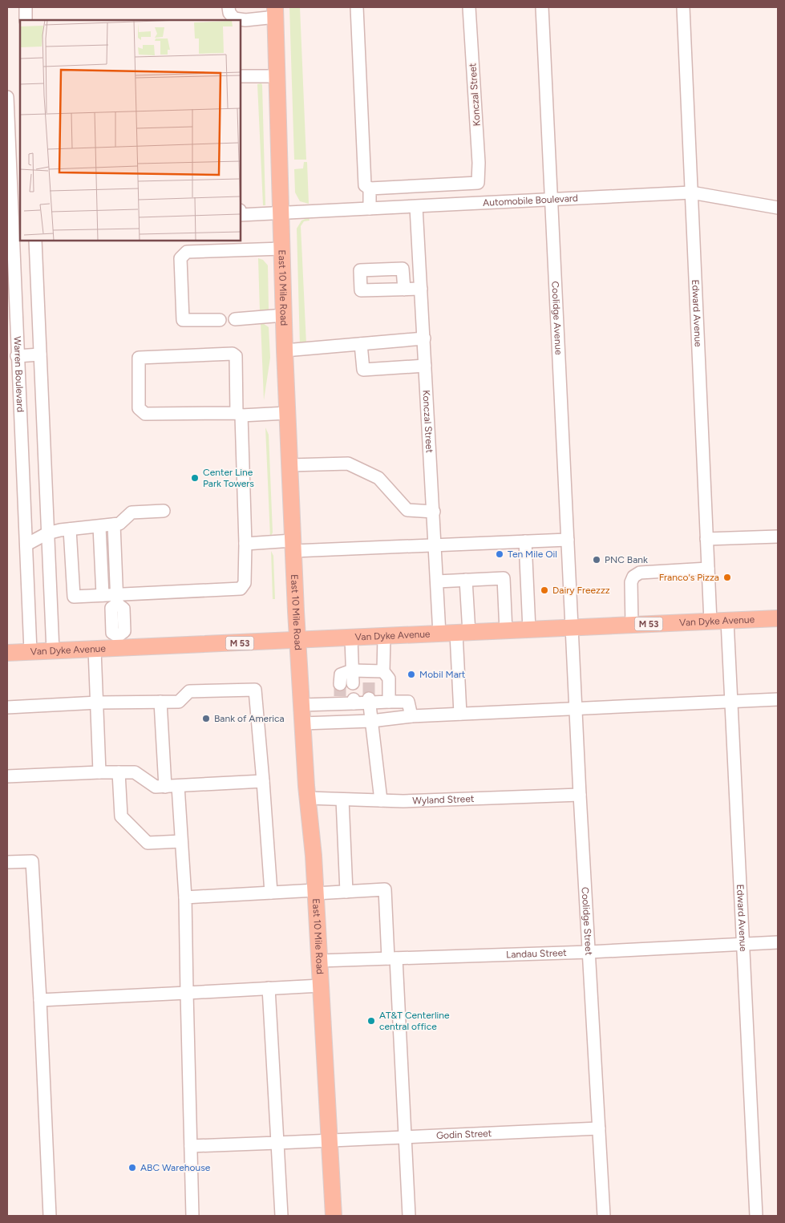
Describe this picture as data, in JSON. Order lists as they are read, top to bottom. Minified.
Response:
{"streets":{"main road":["East 10 Mile Road","Van Dyke Avenue","M 53"],"street":["Konczal Street","Automobile Boulevard","Edward Avenue","Coolidge Avenue","Warren Boulevard","Wyland Street","Coolidge Street","Landau Street","Godin Street"]},"crossings":[["Konczal Street","Automobile Boulevard"],["Konczal Street","Van Dyke Avenue"],["Automobile Boulevard","East 10 Mile Road"],["Automobile Boulevard","Edward Avenue"],["Automobile Boulevard","Coolidge Avenue"],["East 10 Mile Road","Van Dyke Avenue"],["East 10 Mile Road","Wyland Street"],["East 10 Mile Road","Landau Street"],["East 10 Mile Road","Godin Street"],["Edward Avenue","Van Dyke Avenue"],["Edward Avenue","Landau Street"],["Coolidge Avenue","Van Dyke Avenue"],["Coolidge Avenue","Coolidge Street"],["Warren Boulevard","Van Dyke Avenue"],["Van Dyke Avenue","Coolidge Street"],["Wyland Street","Coolidge Street"],["Coolidge Street","Landau Street"],["Coolidge Street","Godin Street"]],"places":["Center Line Park Towers","Ten Mile Oil","PNC Bank","Franco's Pizza","Dairy Freezzz","Mobil Mart","Bank of America","AT&T Centerline central office","ABC Warehouse"]}
